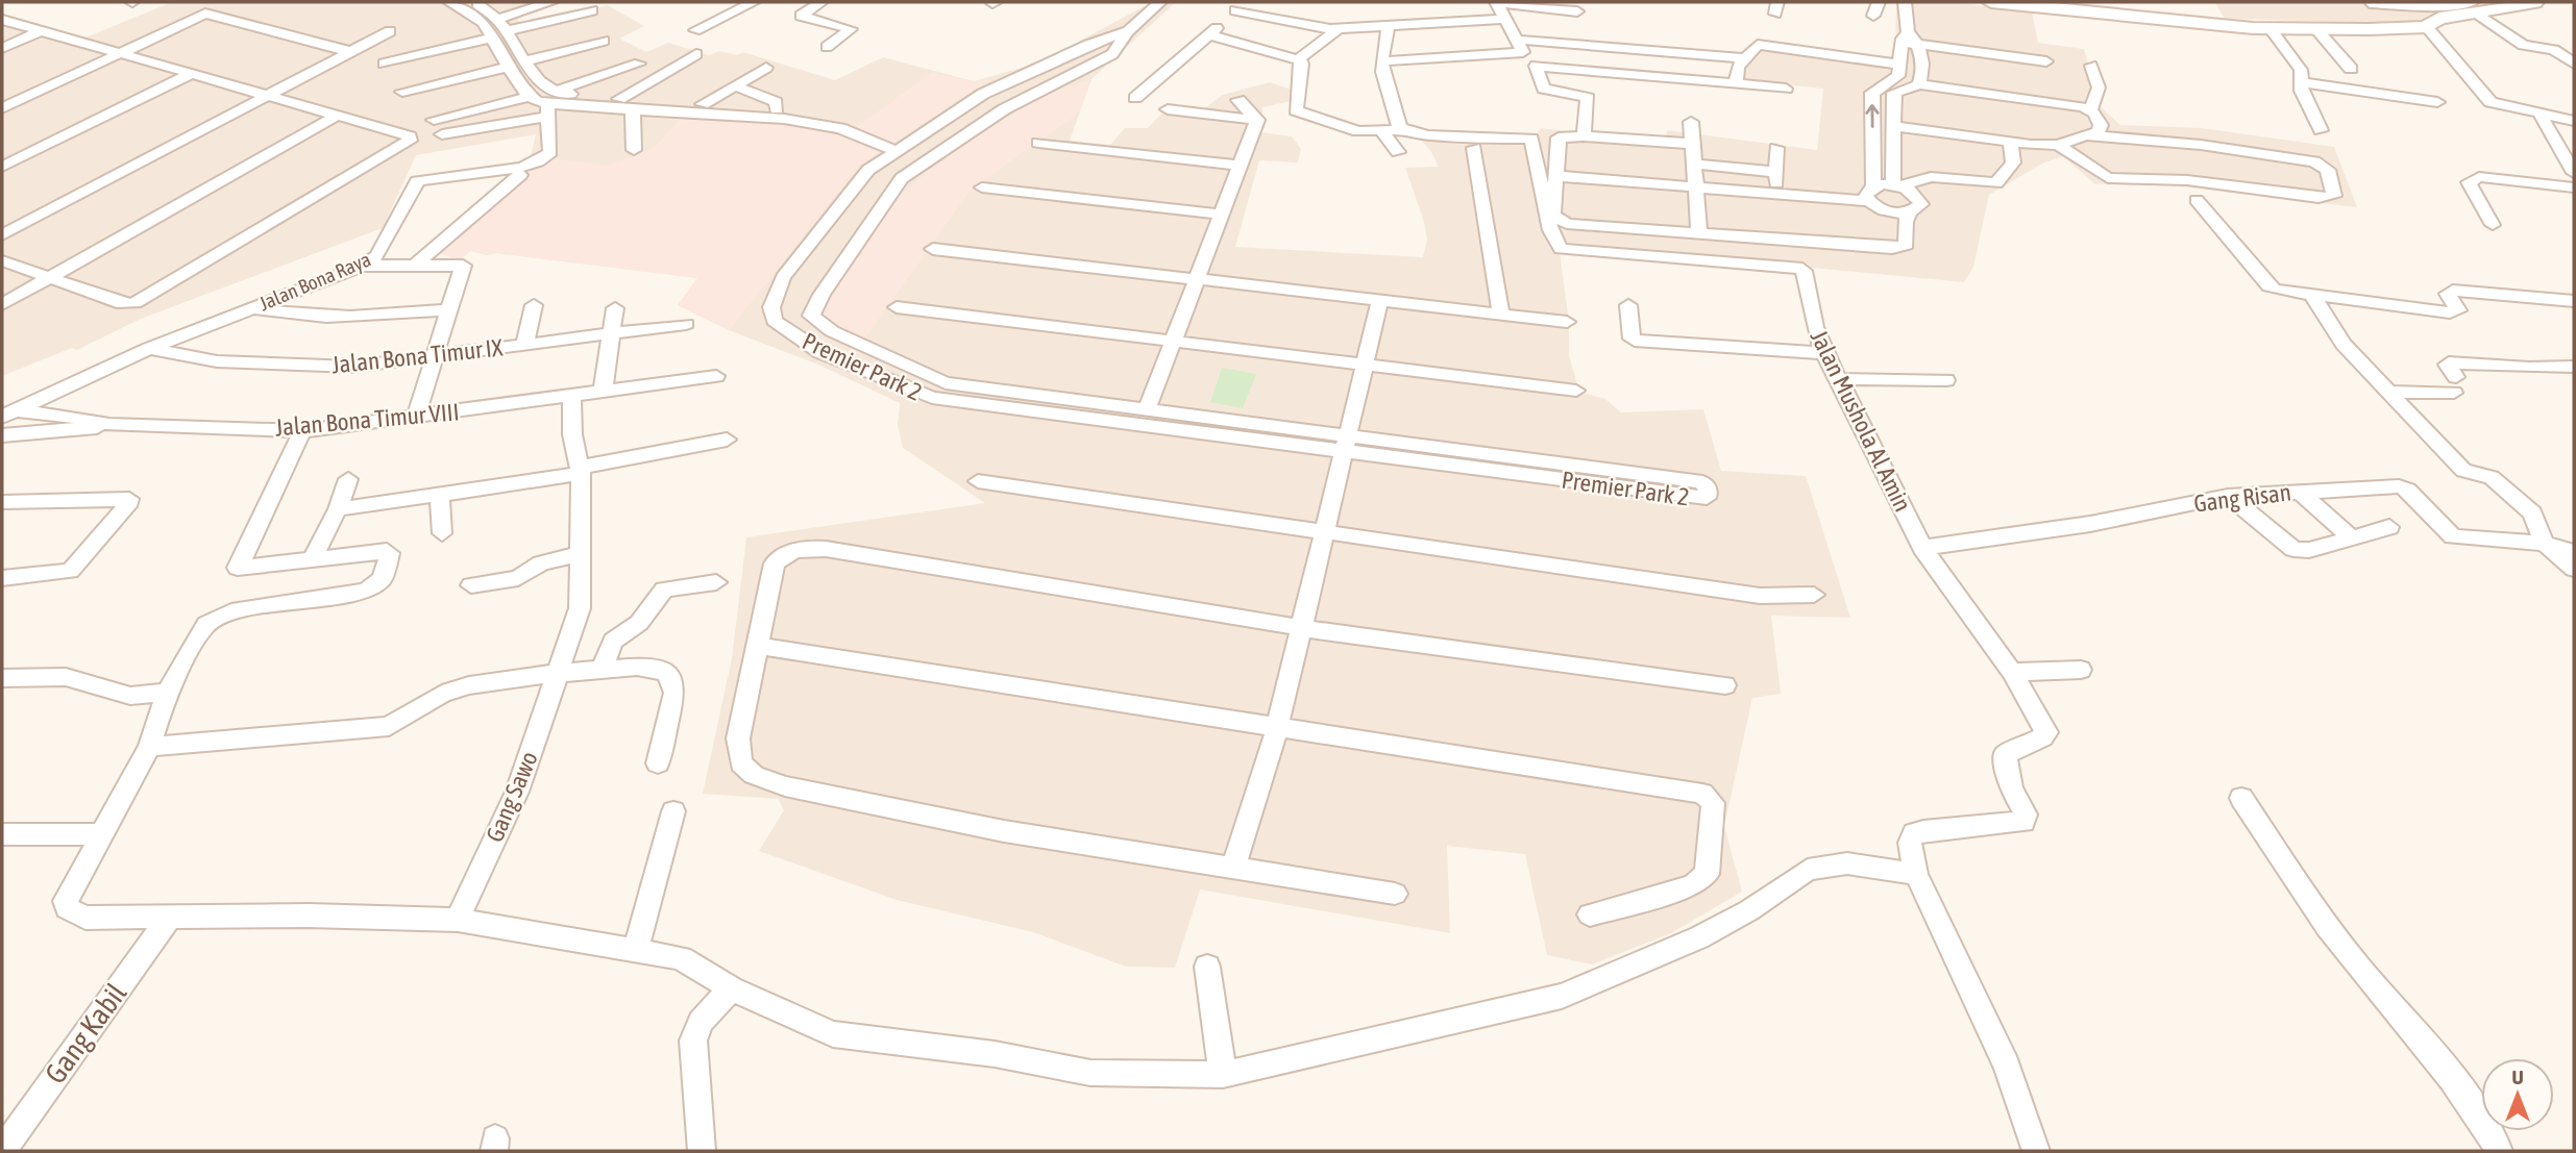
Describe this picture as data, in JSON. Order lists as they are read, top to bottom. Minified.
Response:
{"streets":{"street":["Jalan Bona Raya","Jalan Bona Timur IX","Premier Park 2","Jalan Bona Timur VIII","Jalan Mushola Al Amin","Gang Risan","Gang Sawo","Gang Kabil"]},"crossings":[["Jalan Bona Raya","Jalan Bona Timur IX"],["Jalan Bona Raya","Jalan Bona Timur VIII"],["Jalan Bona Timur VIII","Gang Sawo"],["Jalan Mushola Al Amin","Gang Risan"]],"north":"top"}
